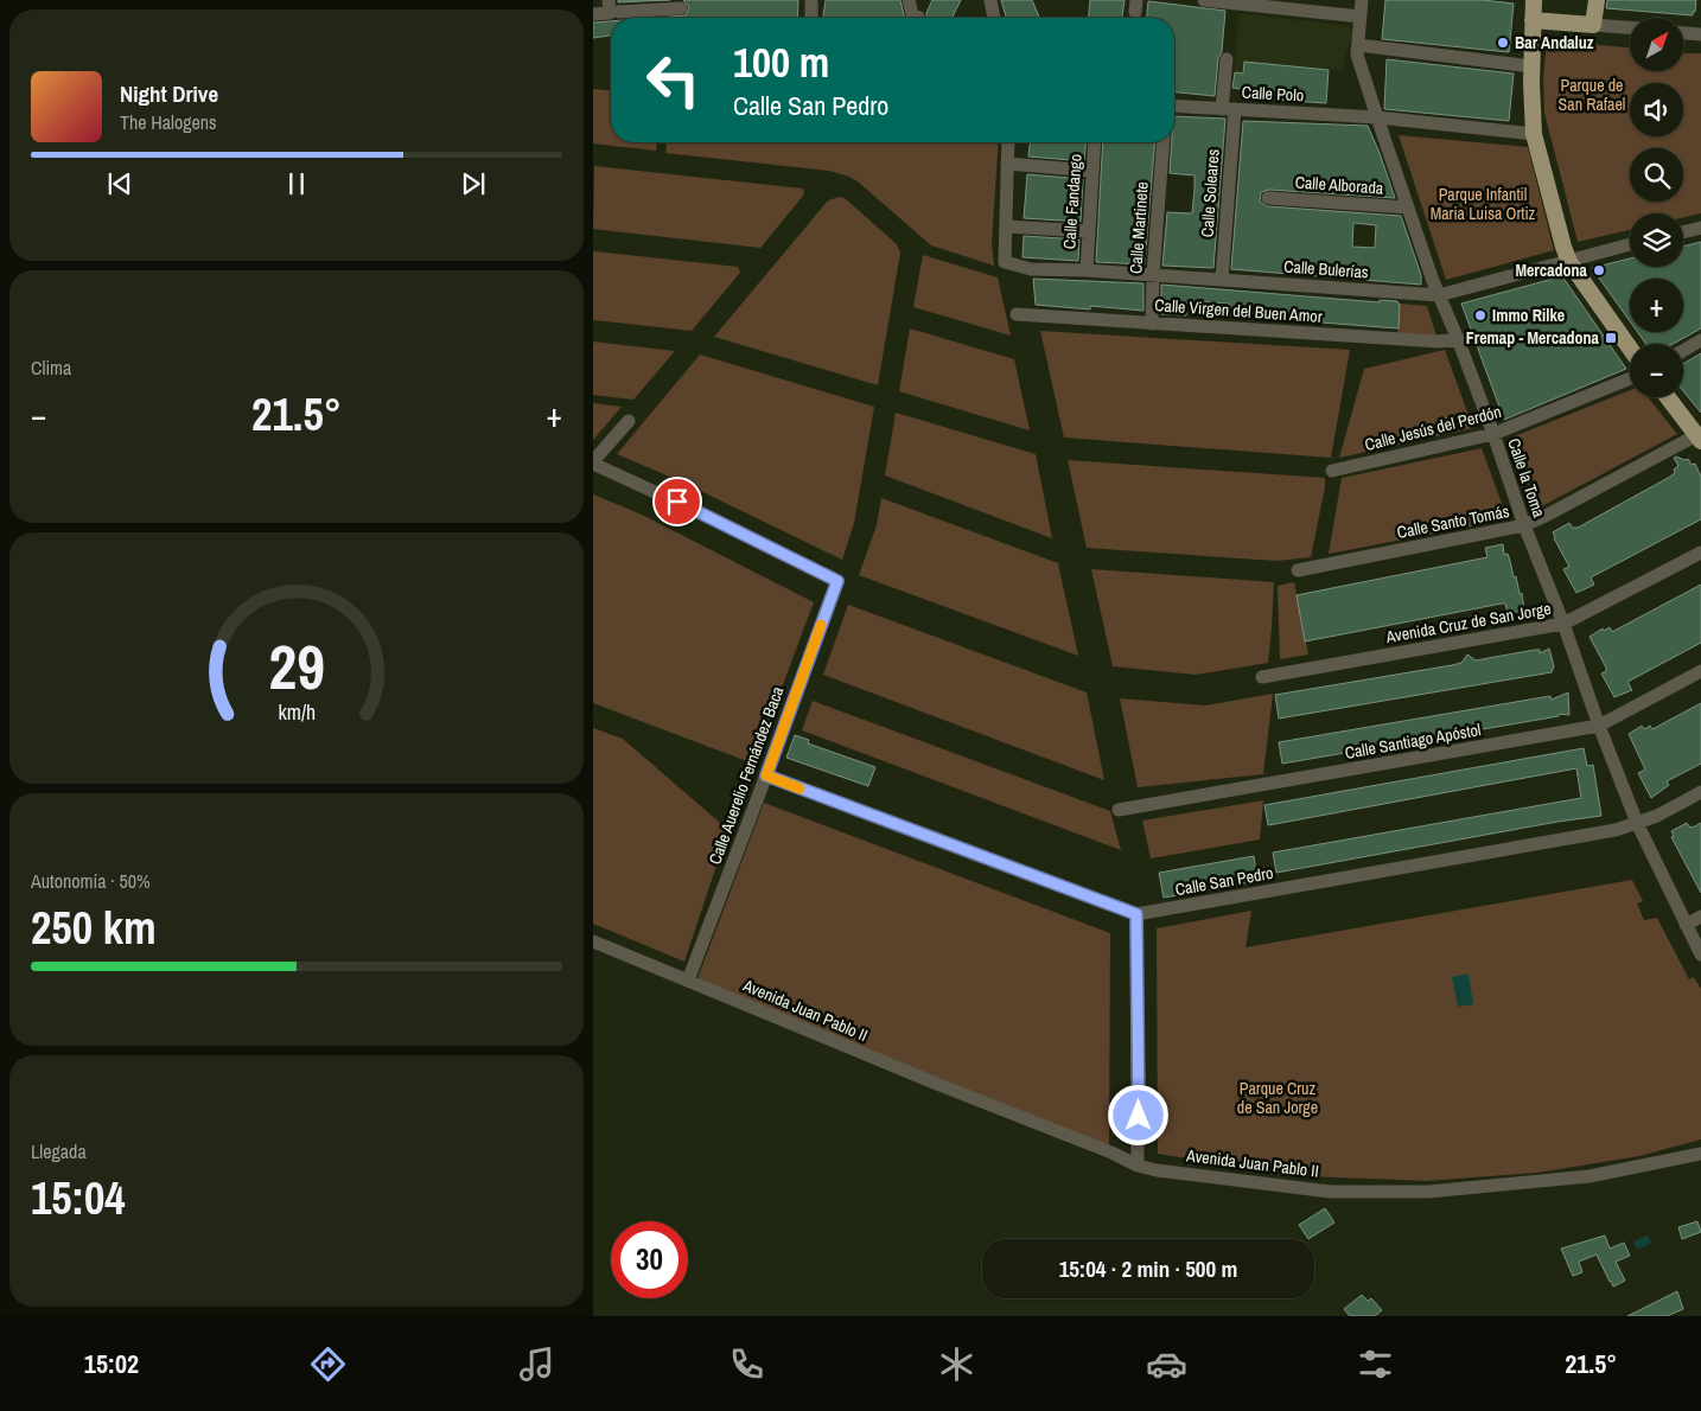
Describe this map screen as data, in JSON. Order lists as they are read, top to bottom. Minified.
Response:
{"streets":{"street":["Calle Polo","Calle Alborada","Calle Soleares","Calle Fandango","Calle Martinete","Calle Bulerías","Calle Virgen del Buen Amor","Calle Jesús del Perdón","Calle la Toma","Calle Santo Tomás","Avenida Cruz de San Jorge","Calle Santiago Apóstol","Calle Auerelio Fernández Baca","Calle San Pedro","Avenida Juan Pablo II"]},"crossings":[["Calle Polo","Calle Soleares"],["Calle Polo","Calle la Toma"],["Calle Alborada","Calle la Toma"],["Calle Soleares","Calle Bulerías"],["Calle Fandango","Calle Bulerías"],["Calle Martinete","Calle Bulerías"],["Calle Martinete","Calle Virgen del Buen Amor"],["Calle Bulerías","Calle la Toma"],["Calle Virgen del Buen Amor","Calle la Toma"],["Calle Jesús del Perdón","Calle la Toma"],["Calle la Toma","Calle Santo Tomás"],["Calle la Toma","Avenida Cruz de San Jorge"],["Calle la Toma","Calle Santiago Apóstol"],["Calle la Toma","Calle San Pedro"],["Calle Auerelio Fernández Baca","Avenida Juan Pablo II"]],"parks":["Parque de San Rafael","Parque Infantil Maria Luisa Ortiz","Parque Cruz de San Jorge"],"places":{"other":["Bar Andaluz","Mercadona","Immo Rilke"],"transit":["Fremap - Mercadona"]},"north":"top right","page":{"map_buttons":["+","−"],"turn":["100 m","Calle San Pedro"],"song":["Night Drive","The Halogens"],"tile":["Clima",["Autonomía · 50%","250 km"],["Llegada","15:04"]],"heat":["−","21.5°","+"],"limit":"30","trip":"15:04 · 2 min · 500 m","tabs":["15:02","21.5°"],"gauge":["29","km/h"]}}
